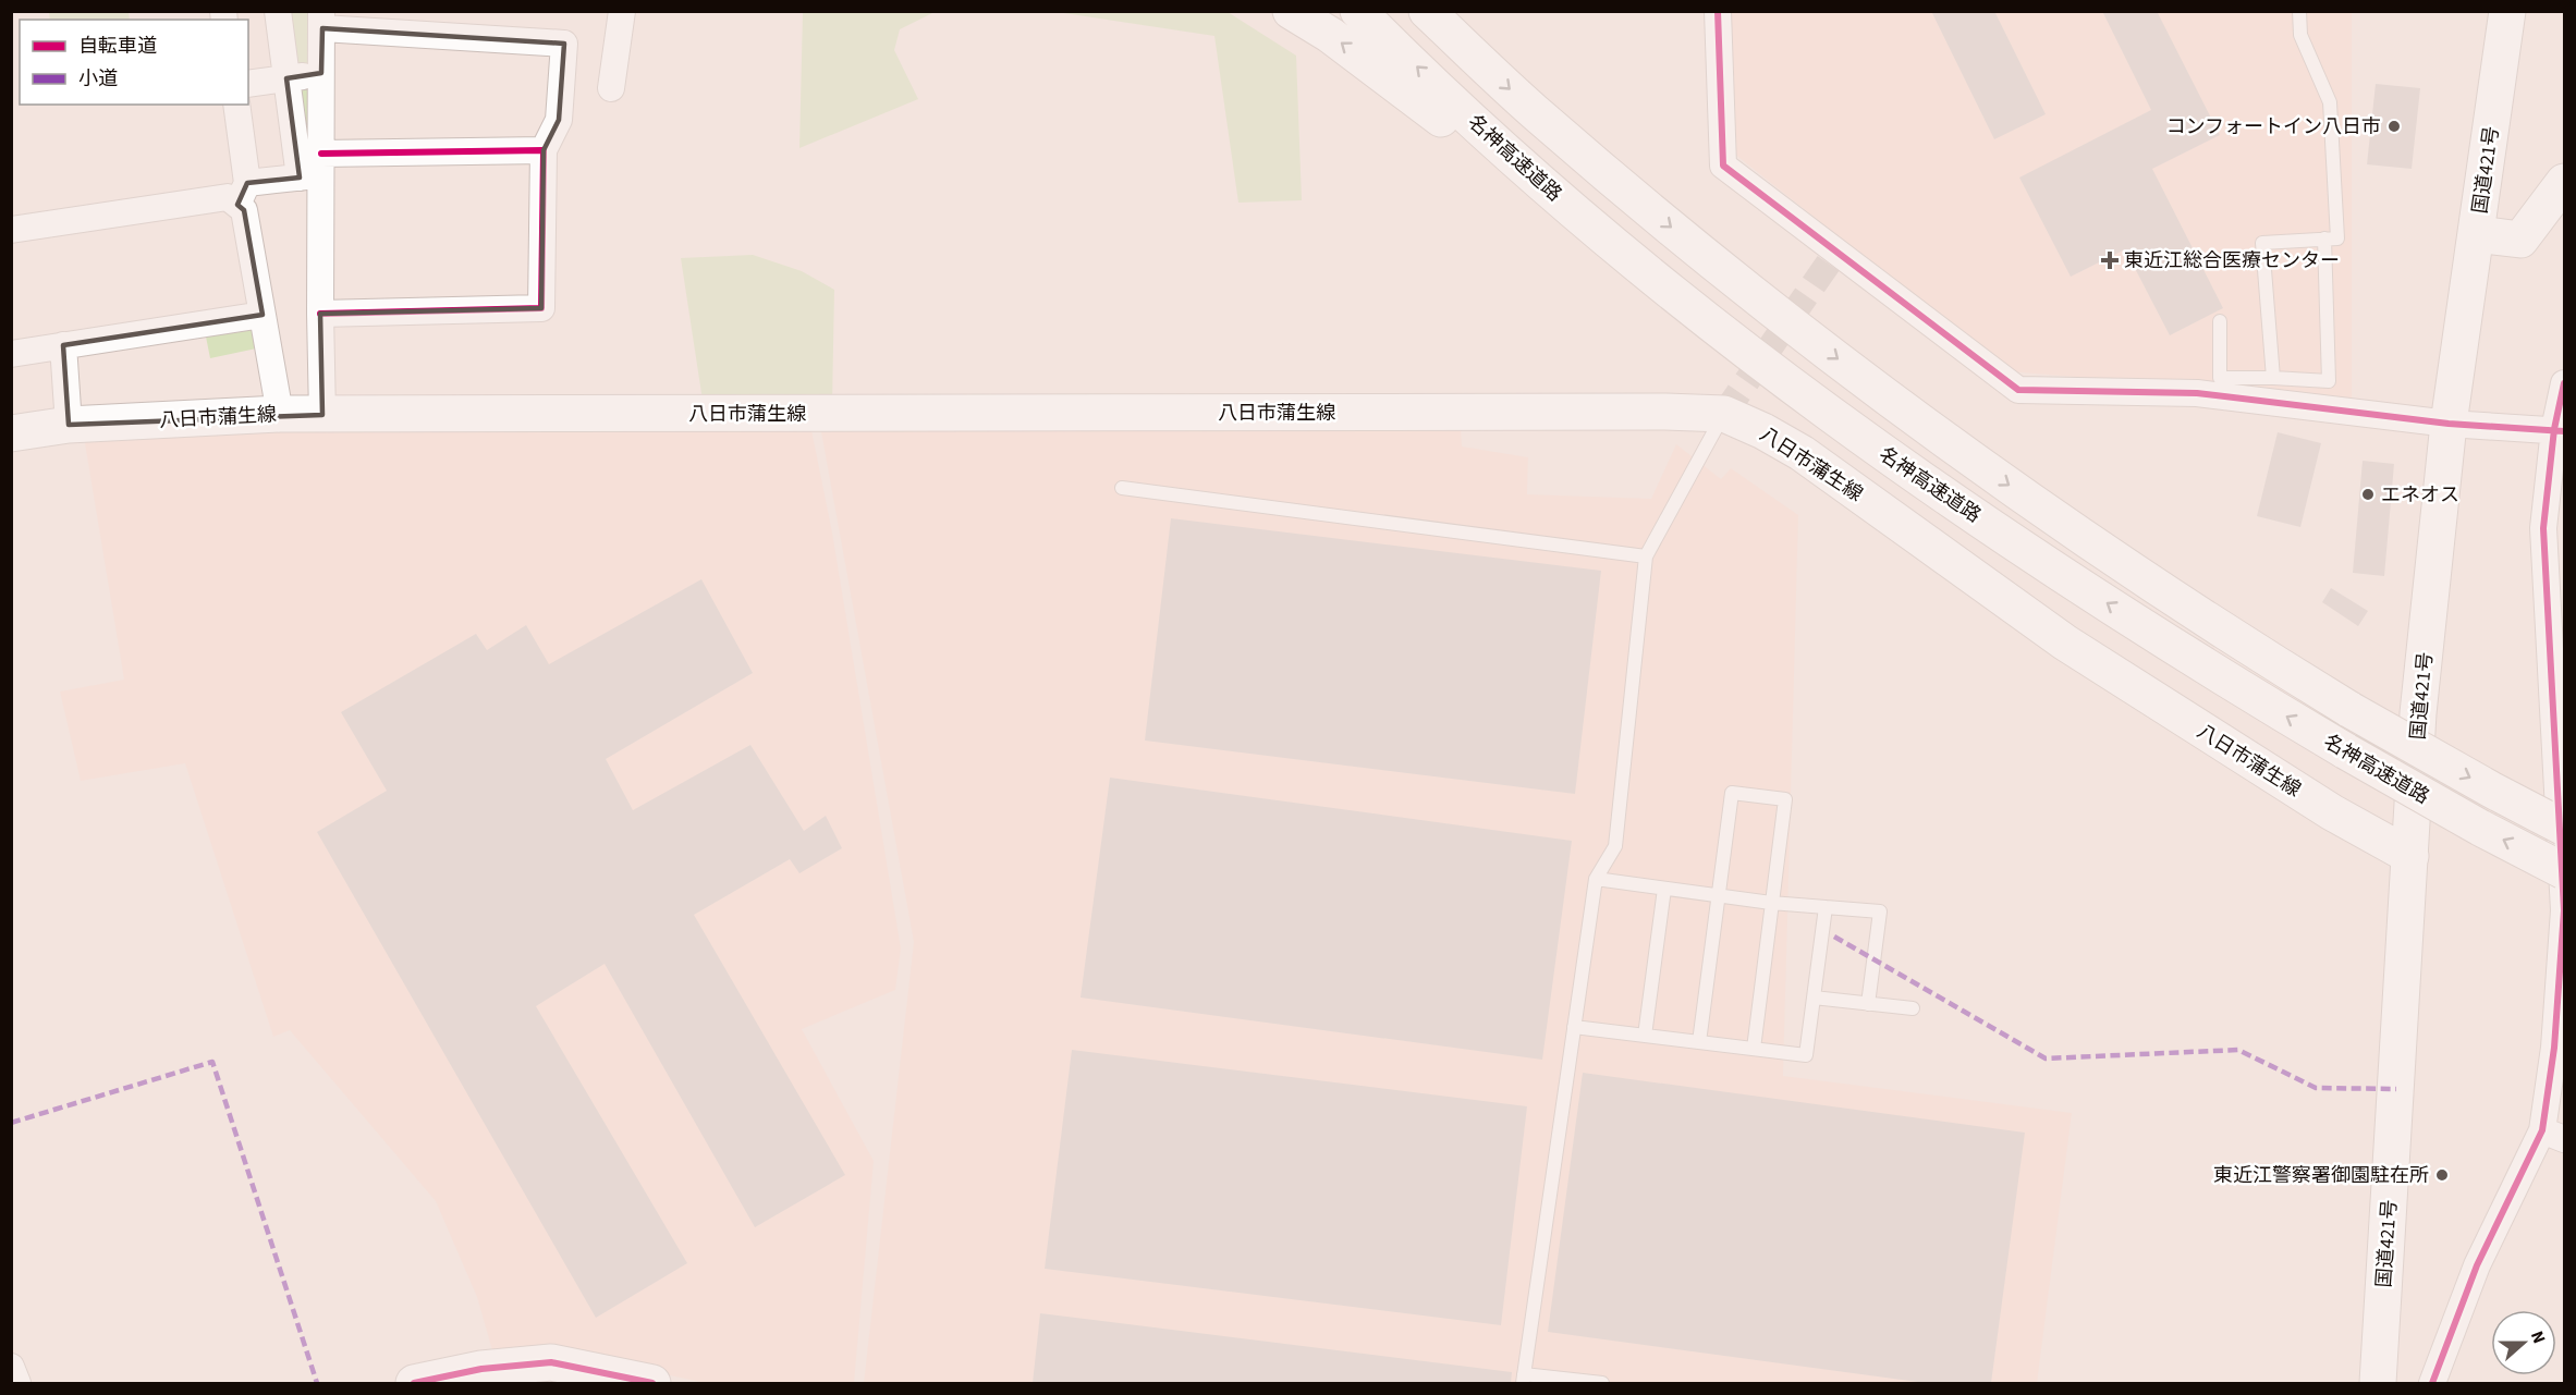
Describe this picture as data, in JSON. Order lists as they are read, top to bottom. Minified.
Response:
{"streets":{"main road":["名神高速道路","国道421号","八日市蒲生線"]},"crossings":[["国道421号","八日市蒲生線"]],"places":{"other":["コンフォートイン八日市","エネオス","東近江警察署御園駐在所"],"health":["東近江総合医療センター"]},"legend":["自転車道","小道"],"north":"right"}
